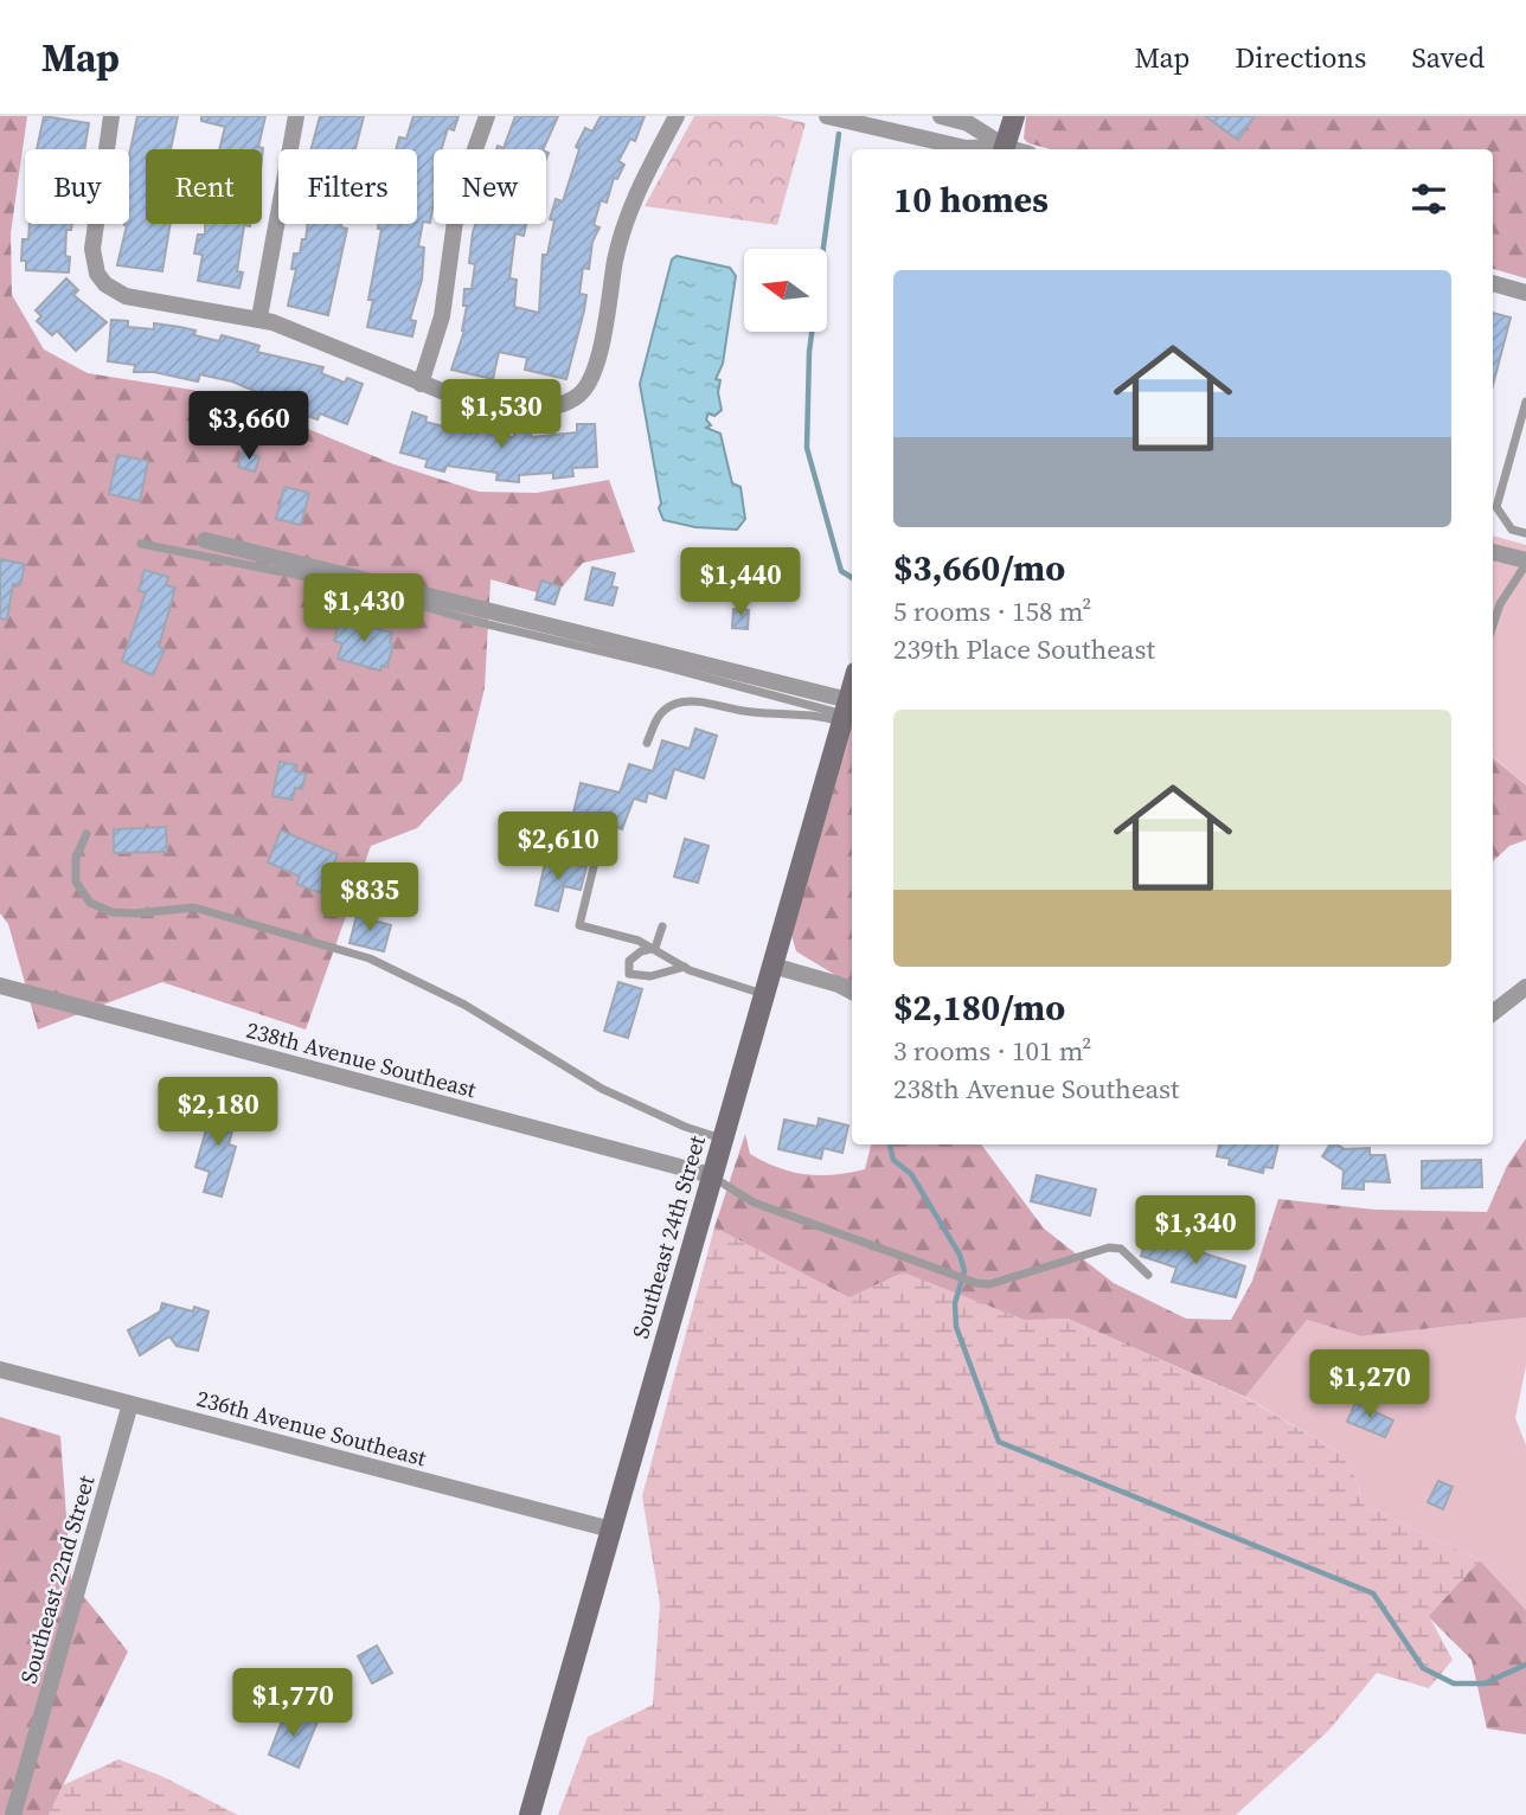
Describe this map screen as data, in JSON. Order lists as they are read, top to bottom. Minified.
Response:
{"streets":{"street":["238th Avenue Southeast","Southeast 24th Street","236th Avenue Southeast","Southeast 22nd Street"]},"crossings":[["238th Avenue Southeast","Southeast 24th Street"],["Southeast 24th Street","236th Avenue Southeast"],["236th Avenue Southeast","Southeast 22nd Street"]],"north":"left","page":{"header":"Map","nav":["Map","Directions","Saved"],"chip":["Buy","Rent","Filters","New"],"heading":"10 homes","list":[{"name":"$3,660/mo","note":"5 rooms · 158 m² · 239th Place Southeast"},{"name":"$2,180/mo","note":"3 rooms · 101 m² · 238th Avenue Southeast"}],"price":["$1,530","$3,660","$1,440","$1,430","$2,610","$835","$2,180","$1,340","$1,270","$1,770"]}}
